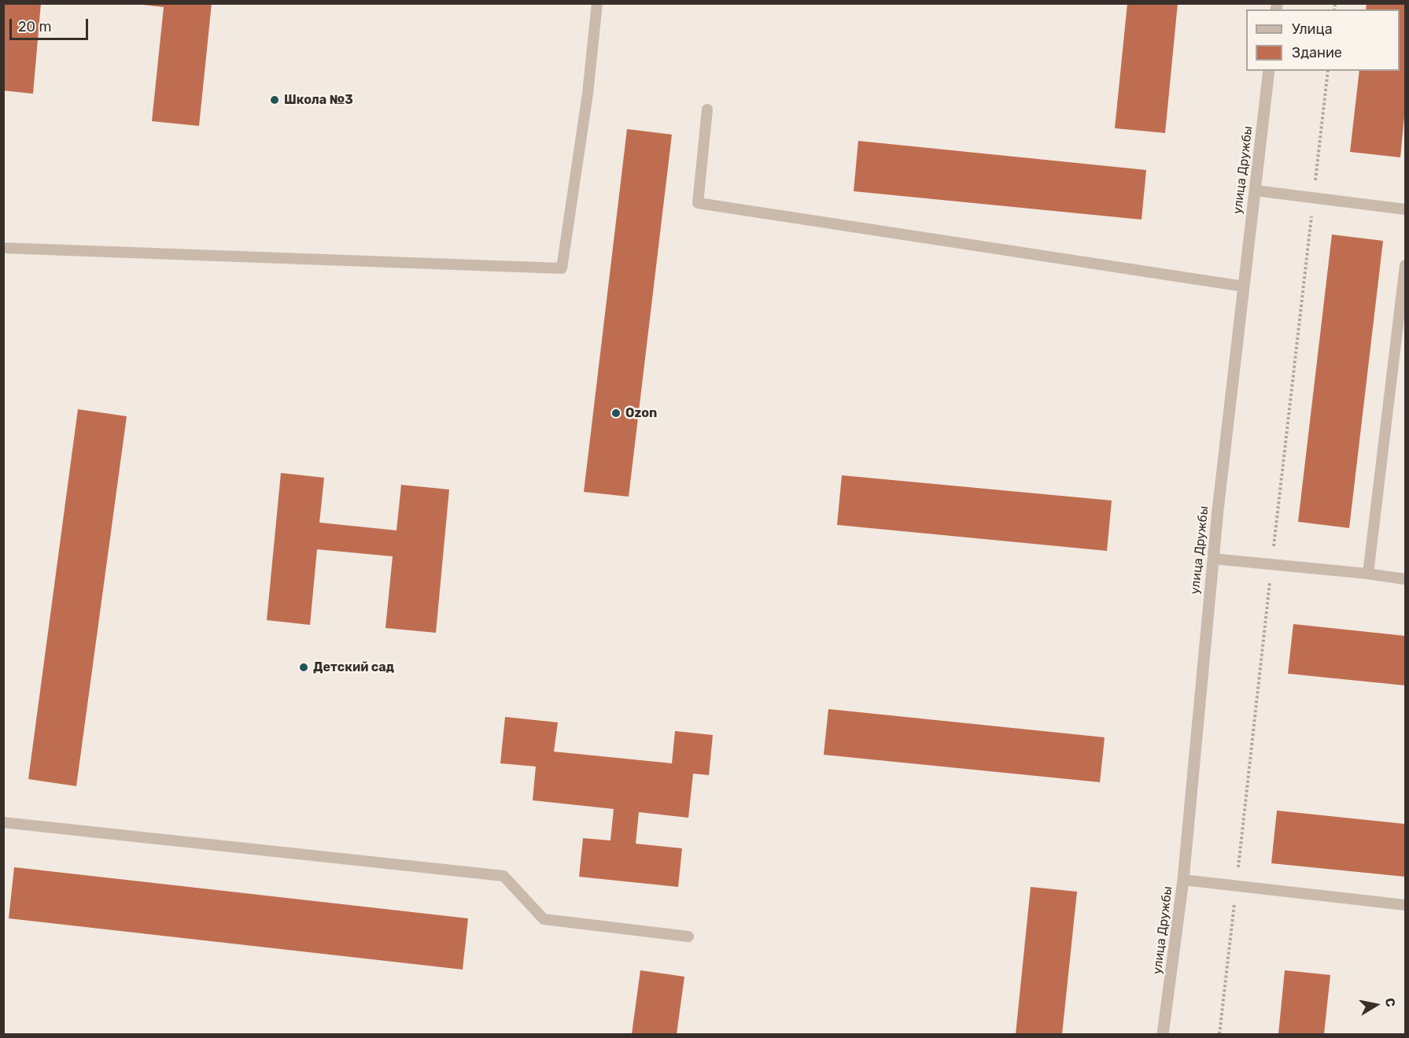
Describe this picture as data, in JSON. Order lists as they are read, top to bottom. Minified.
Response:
{"streets":{"street":["улица Дружбы"]},"places":["Школа №3","Ozon","Детский сад"],"legend":["Улица","Здание"],"scale_bar":"20 m","north":"right"}
